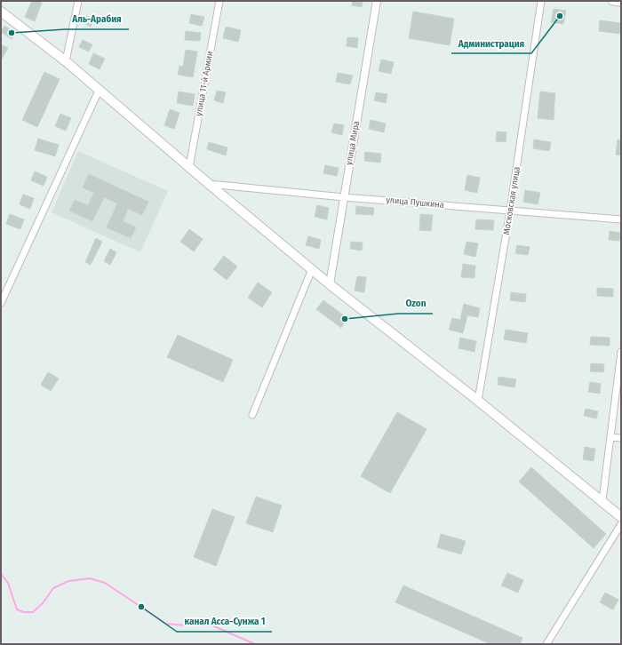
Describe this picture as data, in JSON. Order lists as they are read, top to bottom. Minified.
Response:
{"streets":{"street":["улица 11-й Армии","улица Мира","Московская улица","улица Пушкина"]},"crossings":[["улица Мира","улица Пушкина"],["Московская улица","улица Пушкина"]],"places":["Администрация","Аль-Арабия","Ozon","канал Асса-Сунжа 1"]}
